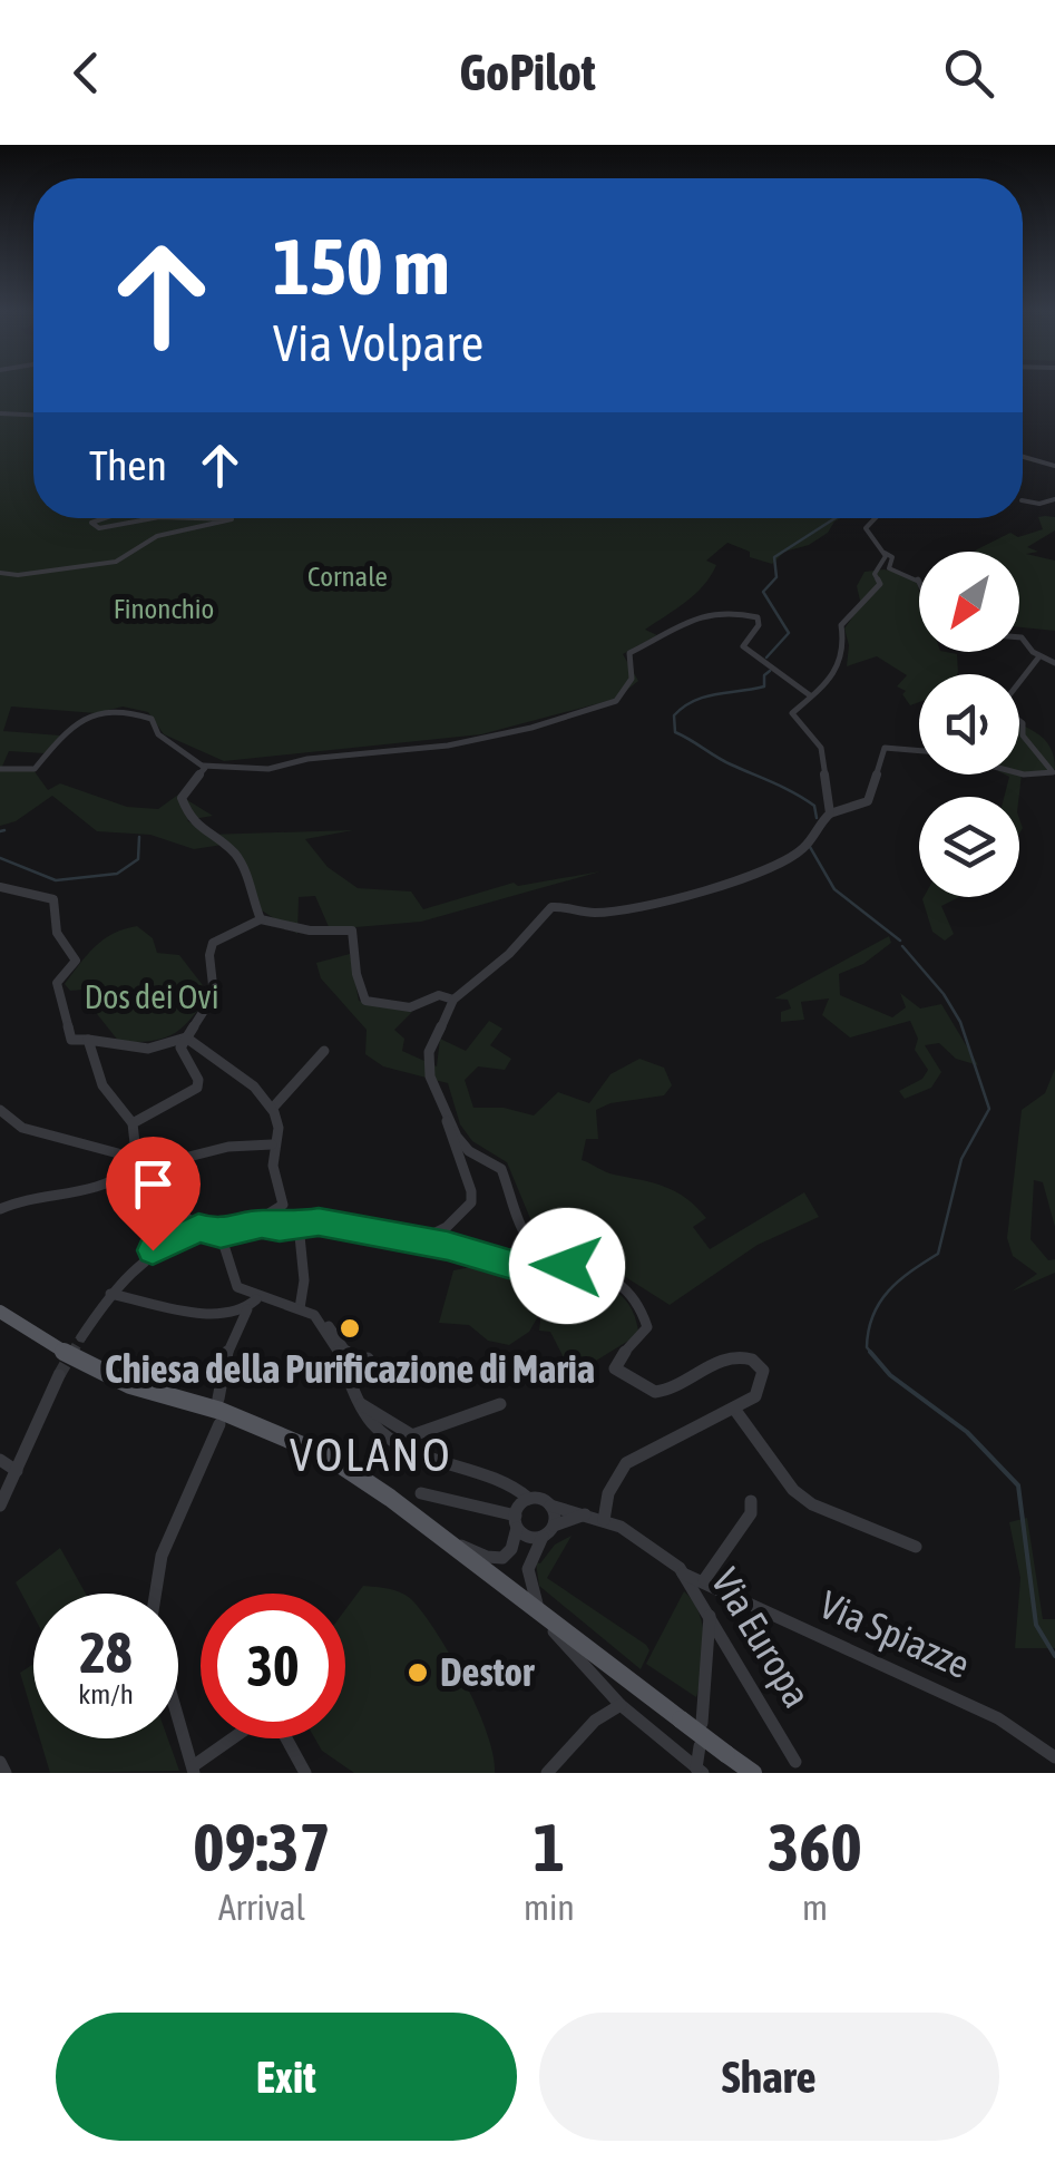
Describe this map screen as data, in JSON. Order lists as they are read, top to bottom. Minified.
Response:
{"streets":{"street":["Via Spiazze","Via Europa"]},"crossings":[["Via Spiazze","Via Europa"]],"districts":["VOLANO"],"parks":["Cornale","Finonchio","Dos dei Ovi"],"places":["Chiesa della Purificazione di Maria","Destor"],"north":"bottom left","page":{"header":"GoPilot","turn":["150 m","Via Volpare"],"then":"Then","speed":"28 km/h","limit":"30","eta":["09:37","Arrival","1","min","360","m"],"buttons":["Exit","Share"]}}
